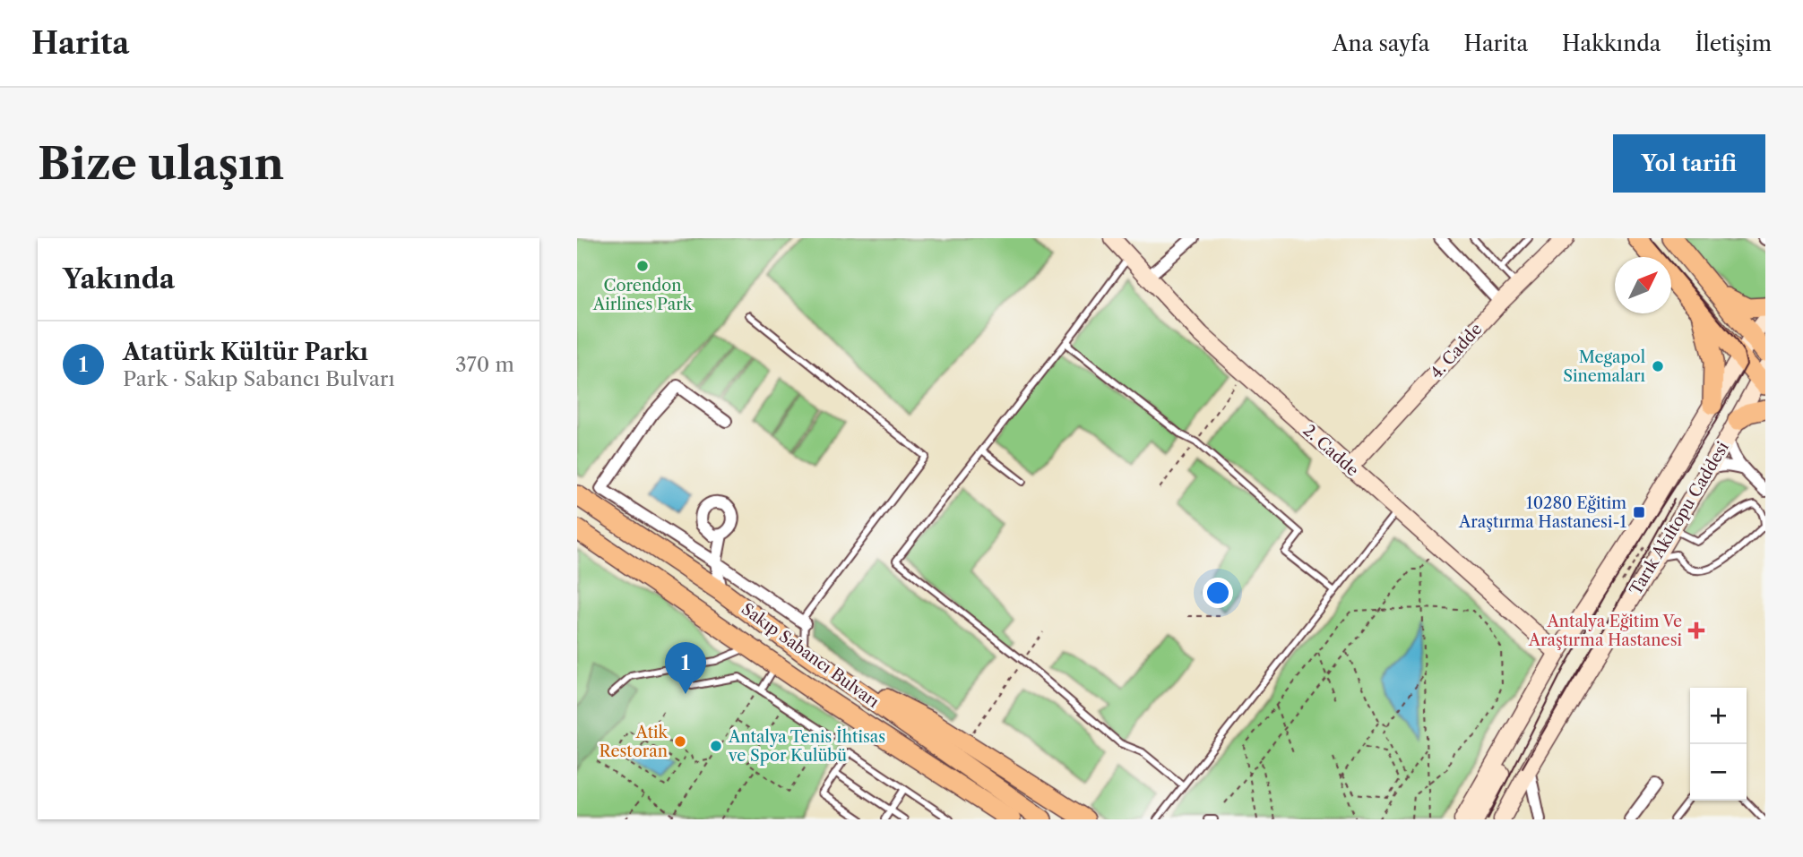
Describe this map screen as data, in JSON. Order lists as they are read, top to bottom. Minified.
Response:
{"streets":{"main road":["4. Cadde","2. Cadde","Tarık Akıltopu Caddesi","Sakıp Sabancı Bulvarı"]},"crossings":[["4. Cadde","2. Cadde"],["2. Cadde","Tarık Akıltopu Caddesi"]],"places":{"other":["Corendon Airlines Park","Megapol Sinemaları","Atik Restoran","Antalya Tenis İhtisas ve Spor Kulübü"],"transit":["10280 Eğitim Araştırma Hastanesi-1"],"health":["Antalya Eğitim Ve Araştırma Hastanesi"]},"north":"top right","page":{"header":"Harita","nav":["Ana sayfa","Harita","Hakkında","İletişim"],"buttons":"Yol tarifi","title":"Bize ulaşın","heading":"Yakında","list":[{"mark":"1","name":"Atatürk Kültür Parkı","note":"Park · Sakıp Sabancı Bulvarı","value":"370 m"}],"pins":"1","map_buttons":["+","−"]}}
